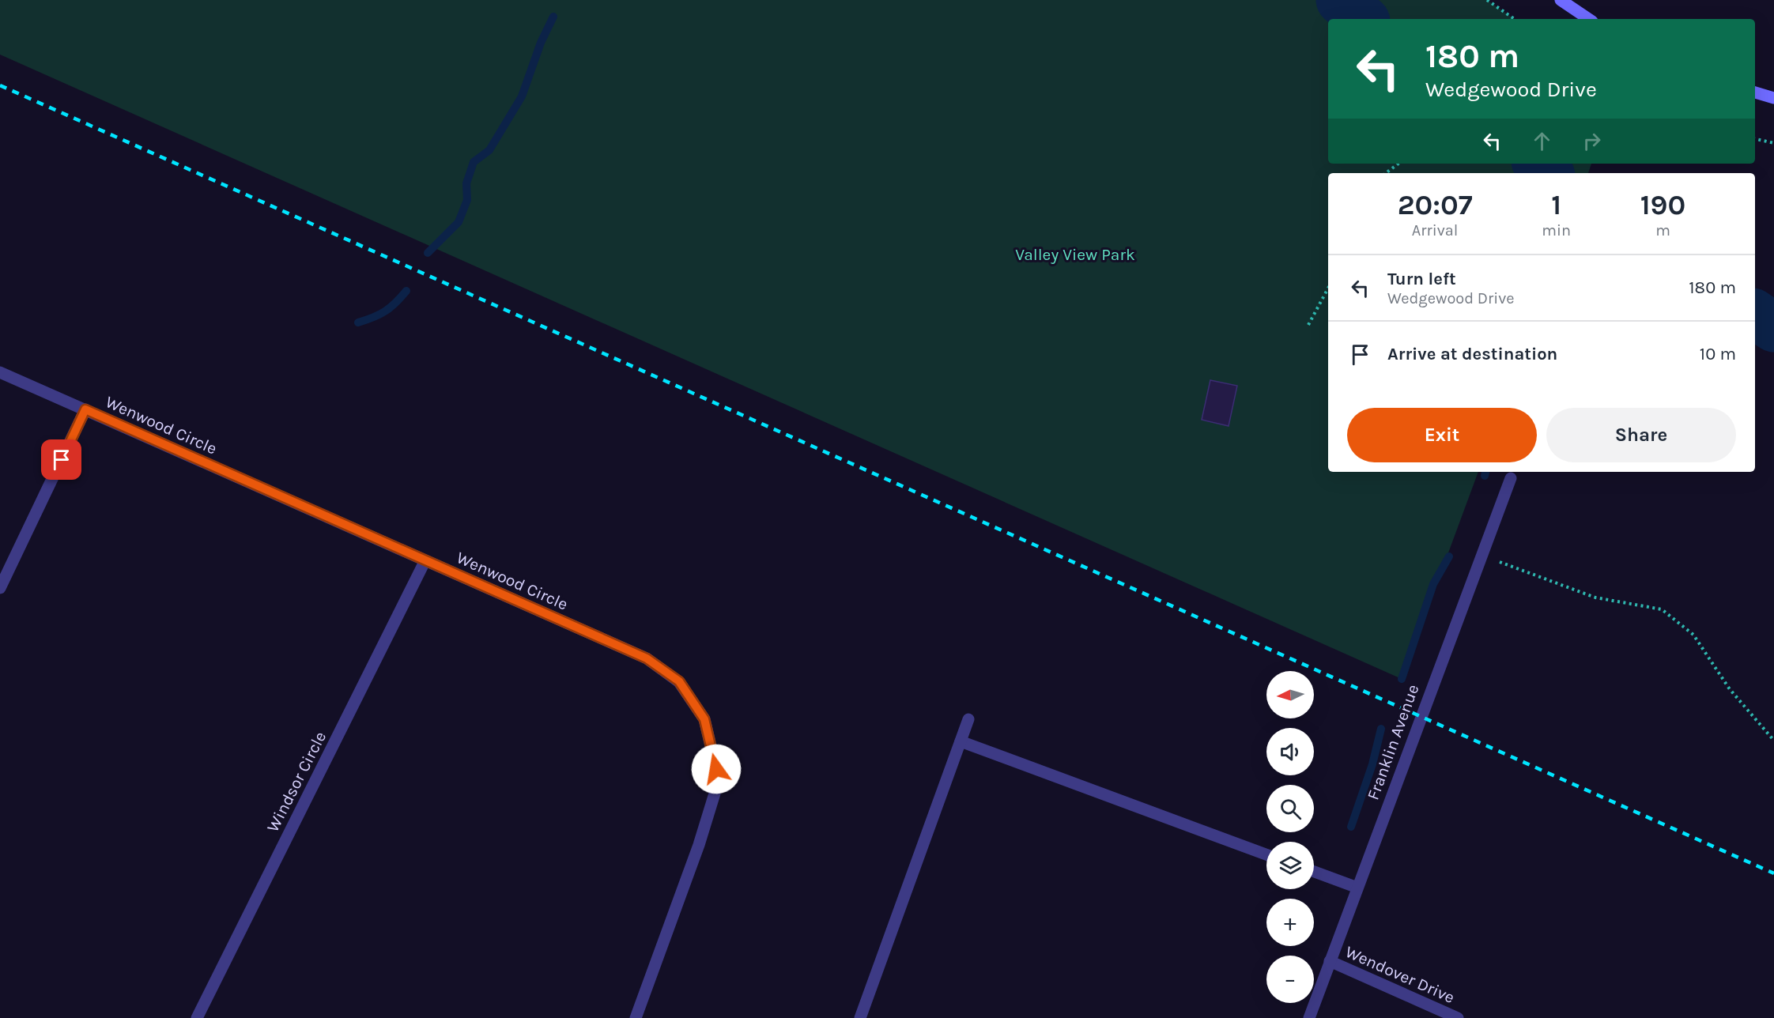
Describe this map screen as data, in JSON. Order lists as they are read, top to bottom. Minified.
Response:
{"streets":{"street":["Wenwood Circle","Franklin Avenue","Windsor Circle","Wendover Drive"]},"crossings":[["Wenwood Circle","Windsor Circle"],["Franklin Avenue","Wendover Drive"]],"parks":["Valley View Park"],"north":"left","page":{"turn":["180 m","Wedgewood Drive"],"eta":["20:07","Arrival","1","min","190","m"],"list":[{"name":"Turn left","note":"Wedgewood Drive","value":"180 m"},{"name":"Arrive at destination","value":"10 m"}],"buttons":["Exit","Share"],"map_buttons":["+","−"]}}
